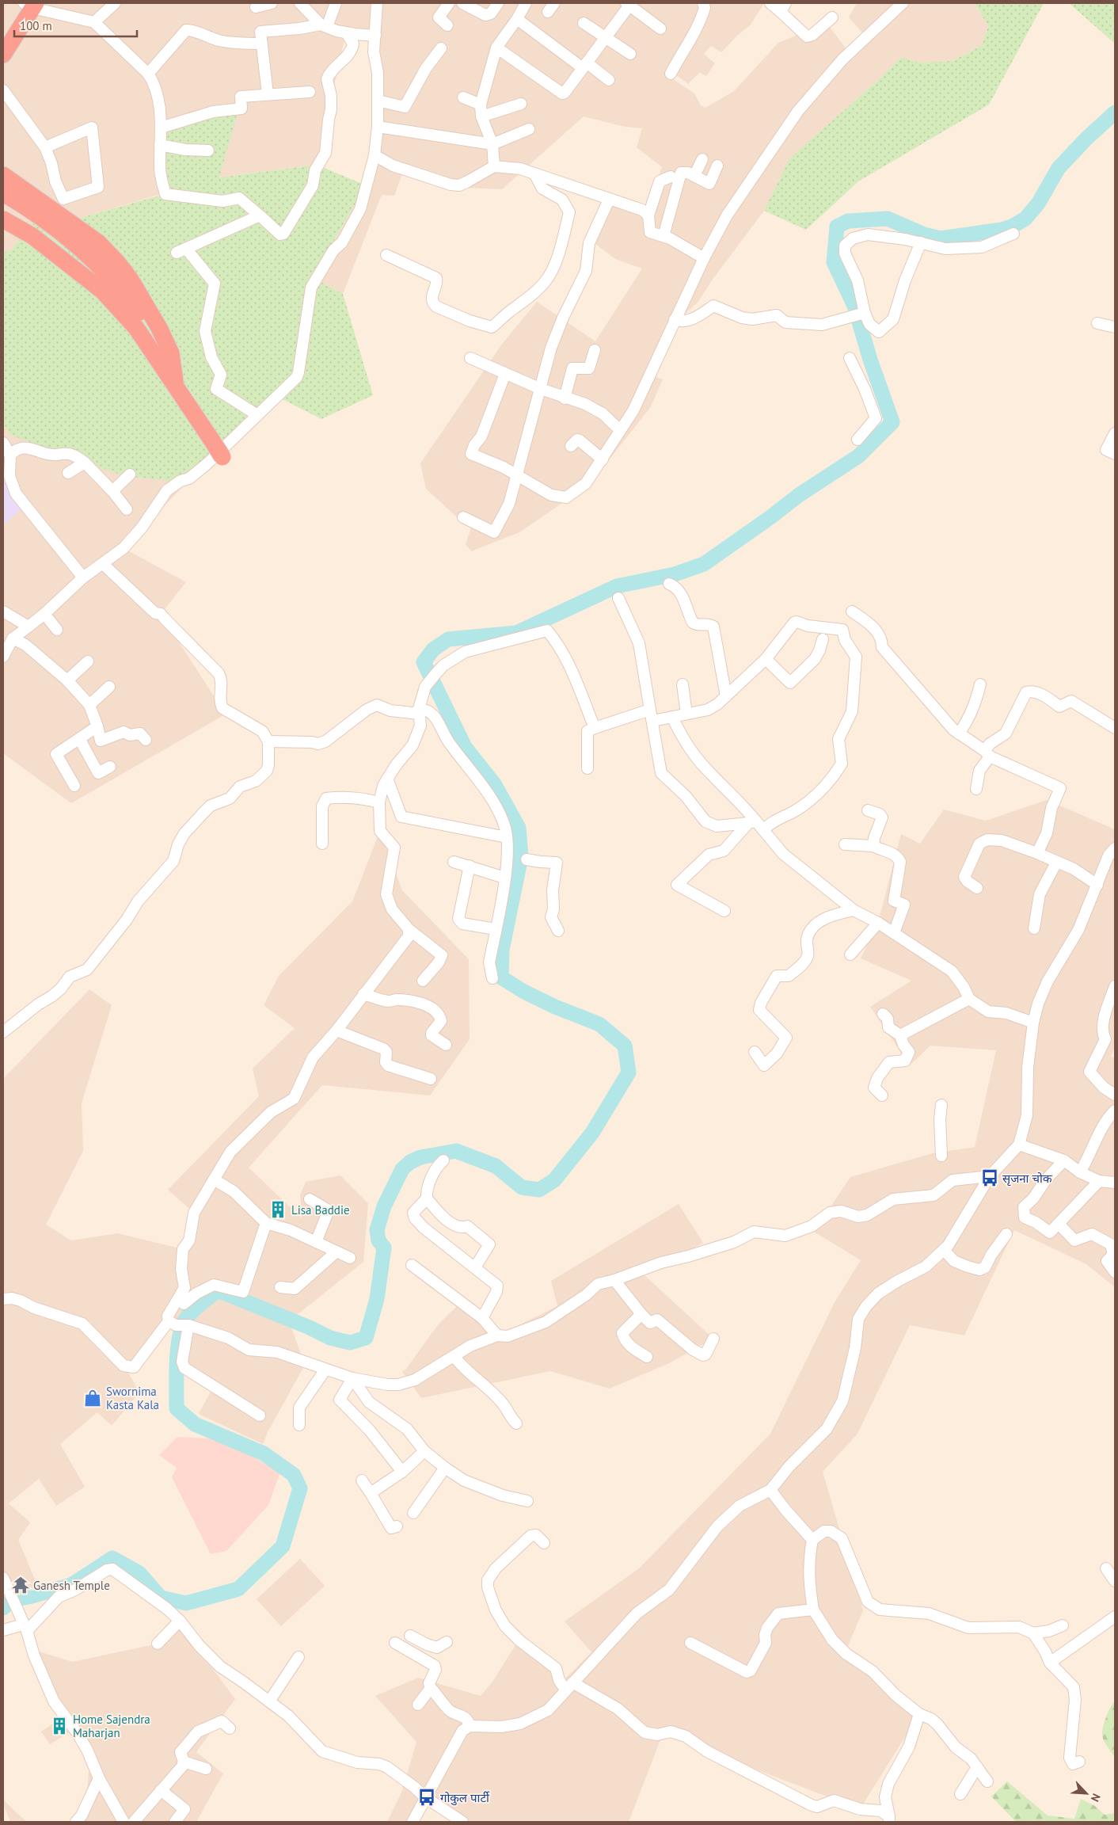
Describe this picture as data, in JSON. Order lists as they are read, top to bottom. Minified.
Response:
{"places":{"bus stop":["सृजना चोक","गोकुल पार्टी"],"building":["Lisa Baddie","Home Sajendra Maharjan"],"shop":["Swornima Kasta Kala"],"temple":["Ganesh Temple"]},"scale_bar":"100 m","north":"bottom right"}
